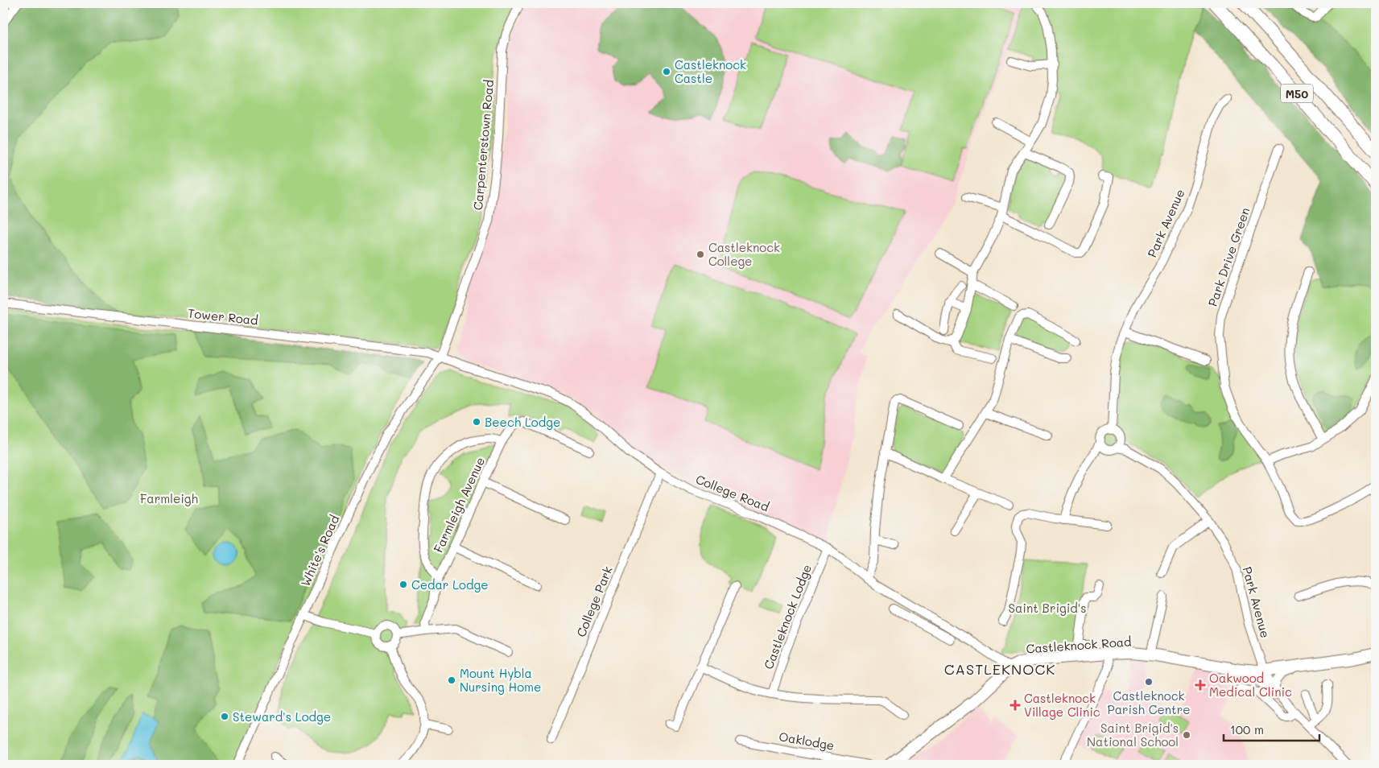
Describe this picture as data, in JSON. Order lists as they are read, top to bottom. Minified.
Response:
{"streets":{"highway":["M50"],"main road":["Castleknock Road"],"street":["Carpenterstown Road","Park Avenue","Park Drive Green","Tower Road","College Road","Farmleigh Avenue","White's Road","College Park","Castleknock Lodge","Oaklodge"]},"crossings":[["Carpenterstown Road","Tower Road"],["Carpenterstown Road","College Road"],["Carpenterstown Road","White's Road"],["Park Avenue","Castleknock Road"],["Tower Road","College Road"],["Tower Road","White's Road"],["College Road","White's Road"],["College Road","College Park"],["College Road","Castleknock Lodge"],["College Road","Castleknock Road"]],"districts":["CASTLEKNOCK"],"parks":["Farmleigh","Saint Brigid's"],"places":{"other":["Castleknock Castle","Castleknock College","Beech Lodge","Cedar Lodge","Mount Hybla Nursing Home","Castleknock Parish Centre","Steward's Lodge","Saint Brigid's National School"],"health":["Oakwood Medical Clinic","Castleknock Village Clinic"]},"scale_bar":"100 m"}
